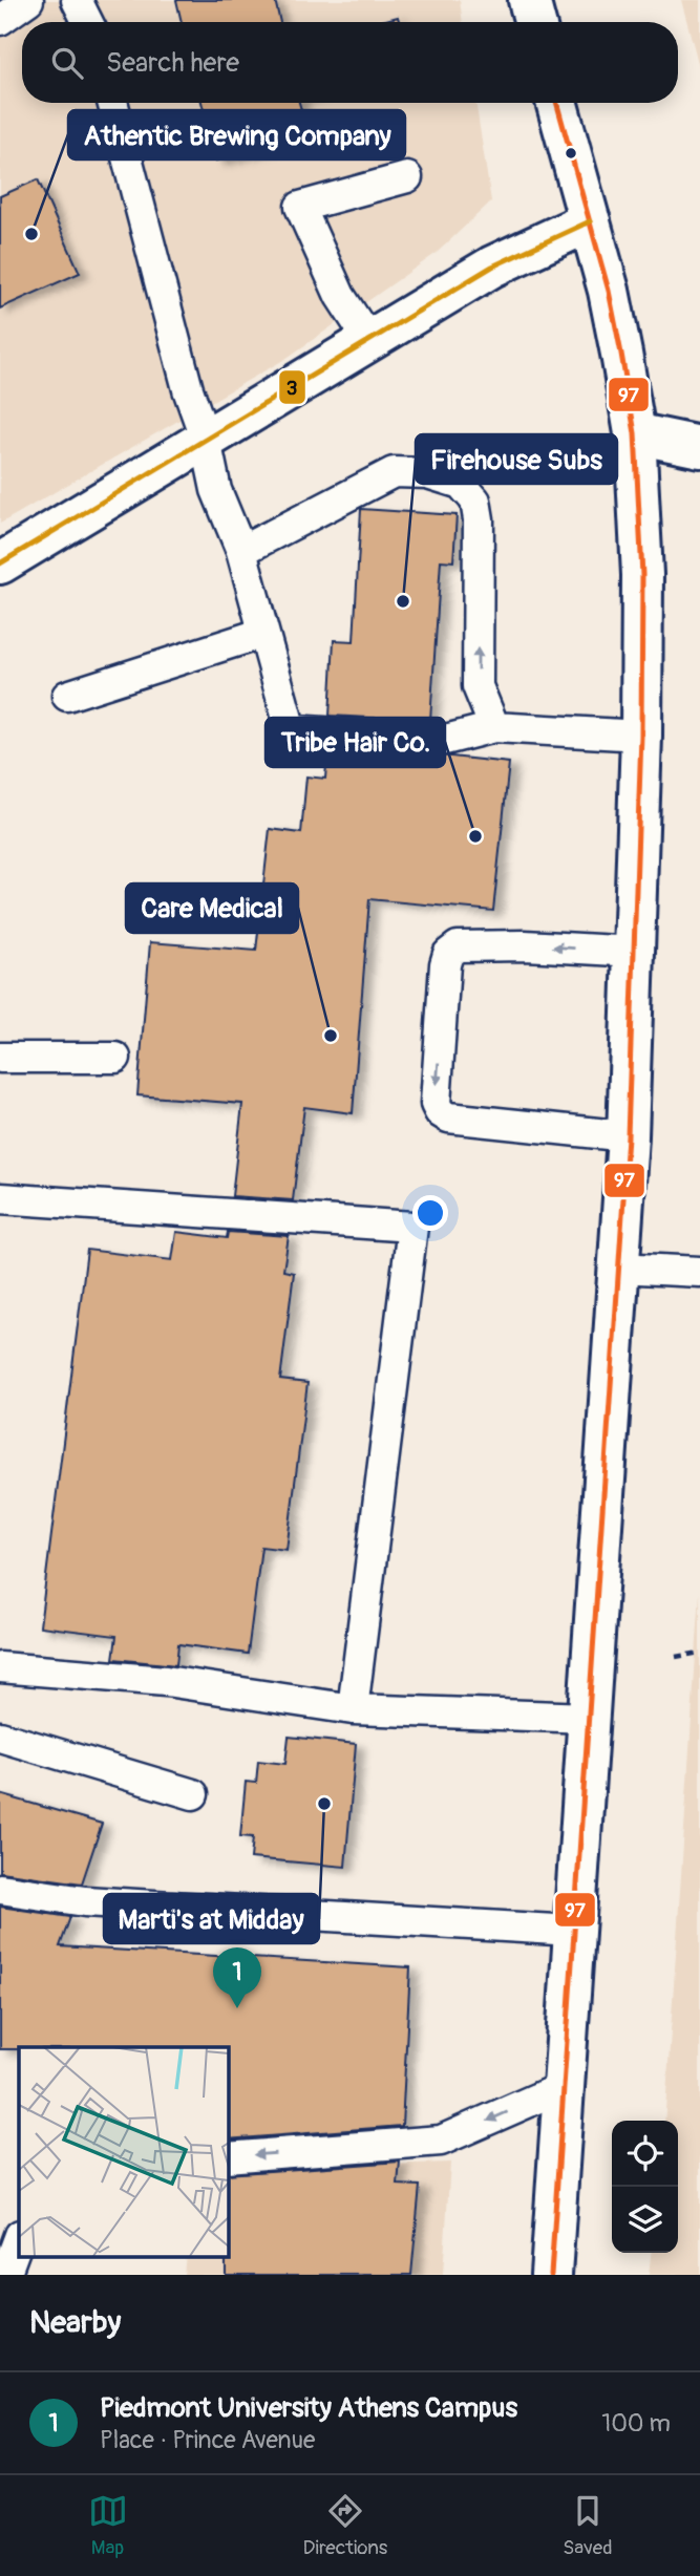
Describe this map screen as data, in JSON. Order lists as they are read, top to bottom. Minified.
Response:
{"places":["Athentic Brewing Company","Firehouse Subs","Tribe Hair Co.","Care Medical","Marti's at Midday"],"lines":["transit line 97","transit line 3"],"page":{"search":"Search here","pins":"1","heading":"Nearby","list":[{"mark":"1","name":"Piedmont University Athens Campus","note":"Place · Prince Avenue","value":"100 m"}],"nav":["Map","Directions","Saved"]}}
